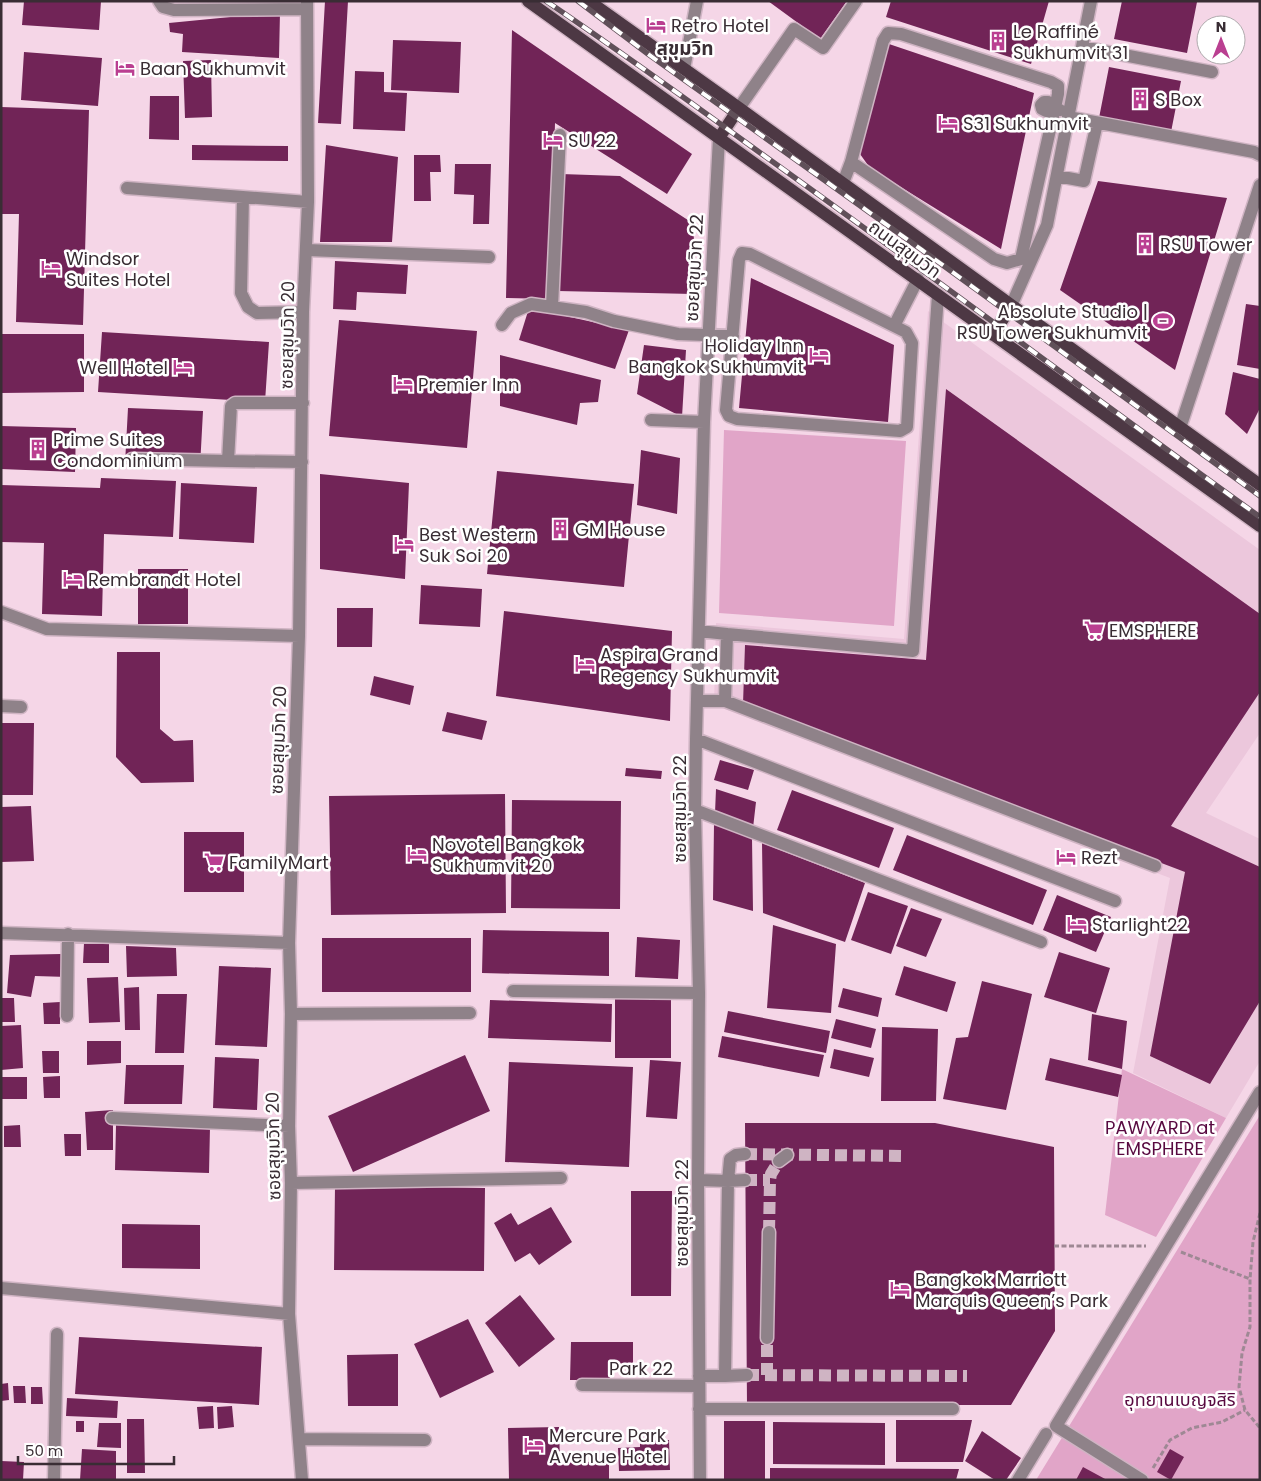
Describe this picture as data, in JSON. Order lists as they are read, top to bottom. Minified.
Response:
{"streets":{"main road":["ถนนสุขุมวิท"],"street":["ซอยสุขุมวิท 22","ซอยสุขุมวิท 20","Park 22"]},"crossings":[["ถนนสุขุมวิท","ซอยสุขุมวิท 22"],["ซอยสุขุมวิท 22","Park 22"]],"districts":["สุขุมวิท"],"parks":["PAWYARD at EMSPHERE","อุทยานเบญจสิริ"],"places":{"hotel":["Retro Hotel","Baan Sukhumvit","S31 Sukhumvit","SU 22","Windsor Suites Hotel","Holiday Inn Bangkok Sukhumvit","Well Hotel","Premier Inn","Best Western Suk Soi 20","Rembrandt Hotel","Aspira Grand Regency Sukhumvit","Novotel Bangkok Sukhumvit 20","Rezt","Starlight22","Bangkok Marriott Marquis Queen’s Park","Mercure Park Avenue Hotel"],"building":["Le Raffiné Sukhumvit 31","S Box","RSU Tower","Prime Suites Condominium","GM House"],"sports":["Absolute Studio | RSU Tower Sukhumvit"],"supermarket":["EMSPHERE","FamilyMart"]},"scale_bar":"50 m","north":"top"}
